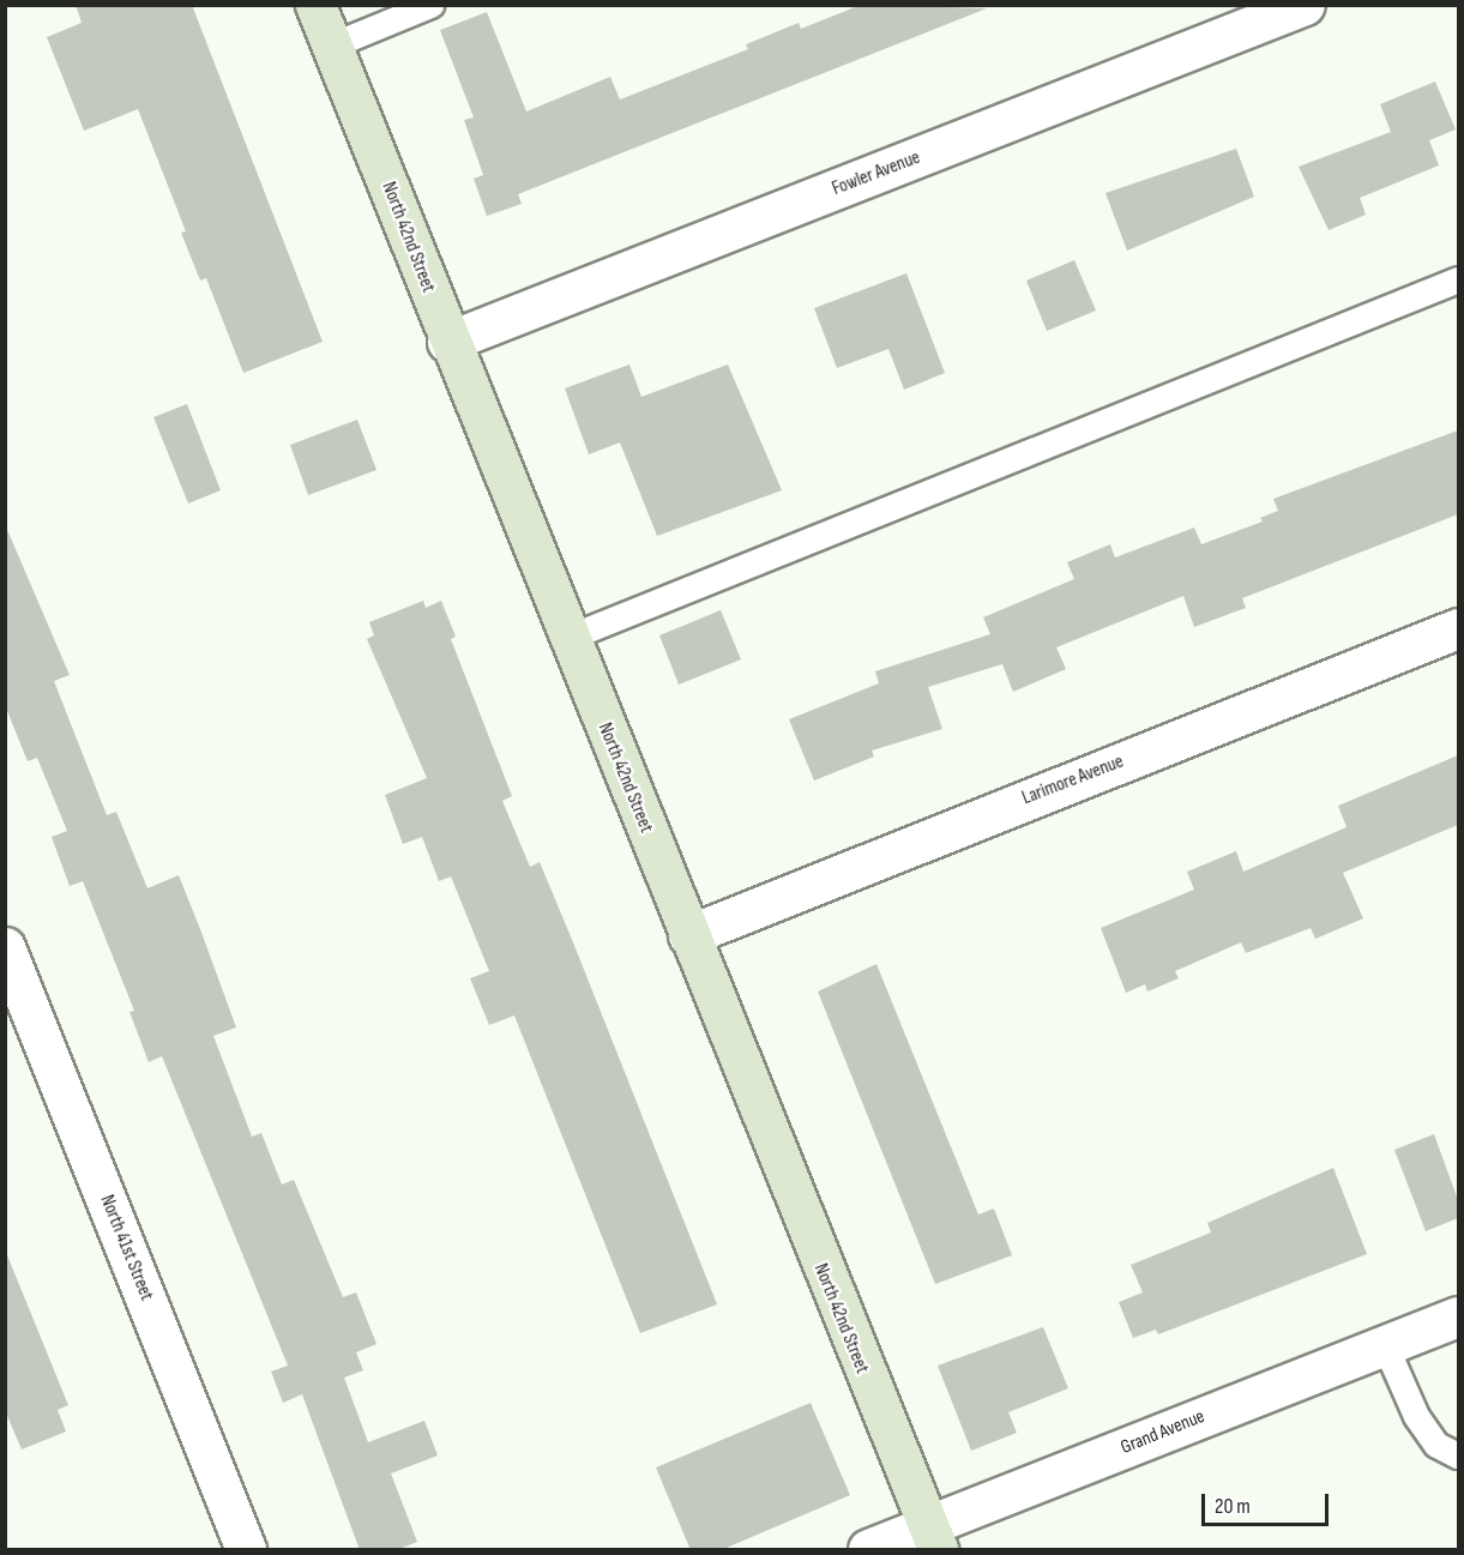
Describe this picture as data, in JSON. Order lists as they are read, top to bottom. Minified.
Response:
{"streets":{"main road":["North 42nd Street"],"street":["Fowler Avenue","Larimore Avenue","North 41st Street","Grand Avenue"]},"crossings":[["Fowler Avenue","North 42nd Street"],["North 42nd Street","Larimore Avenue"],["North 42nd Street","Grand Avenue"]],"scale_bar":"20 m"}
